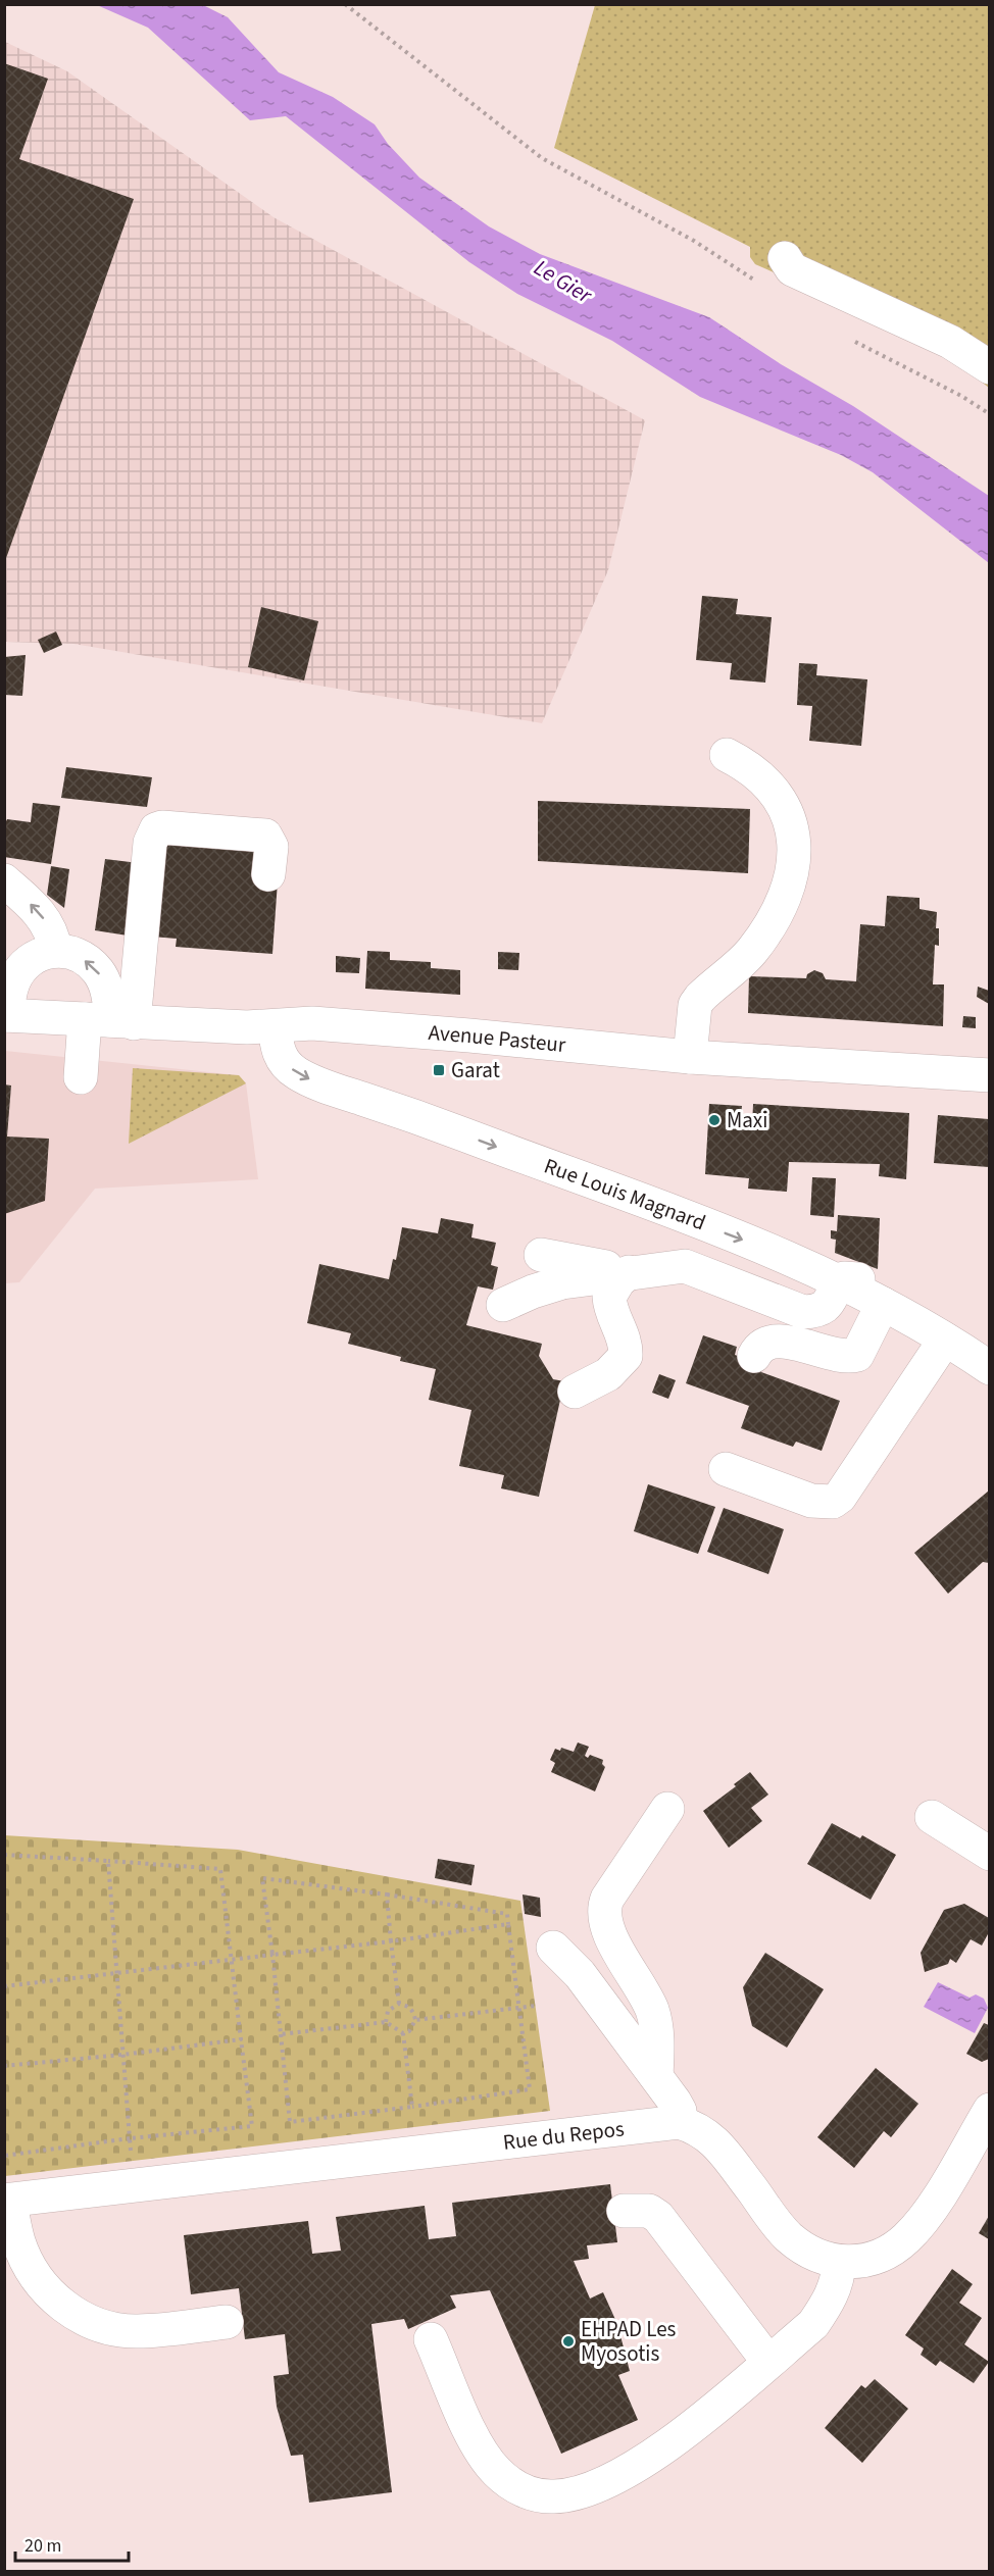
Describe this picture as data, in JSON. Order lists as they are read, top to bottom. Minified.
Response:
{"streets":{"street":["Avenue Pasteur","Rue Louis Magnard","Rue du Repos"]},"crossings":[["Avenue Pasteur","Rue Louis Magnard"]],"one_way":["Rue Louis Magnard"],"water":["Le Gier"],"places":{"transit":["Garat"],"other":["Maxi","EHPAD Les Myosotis"]},"scale_bar":"20 m"}
